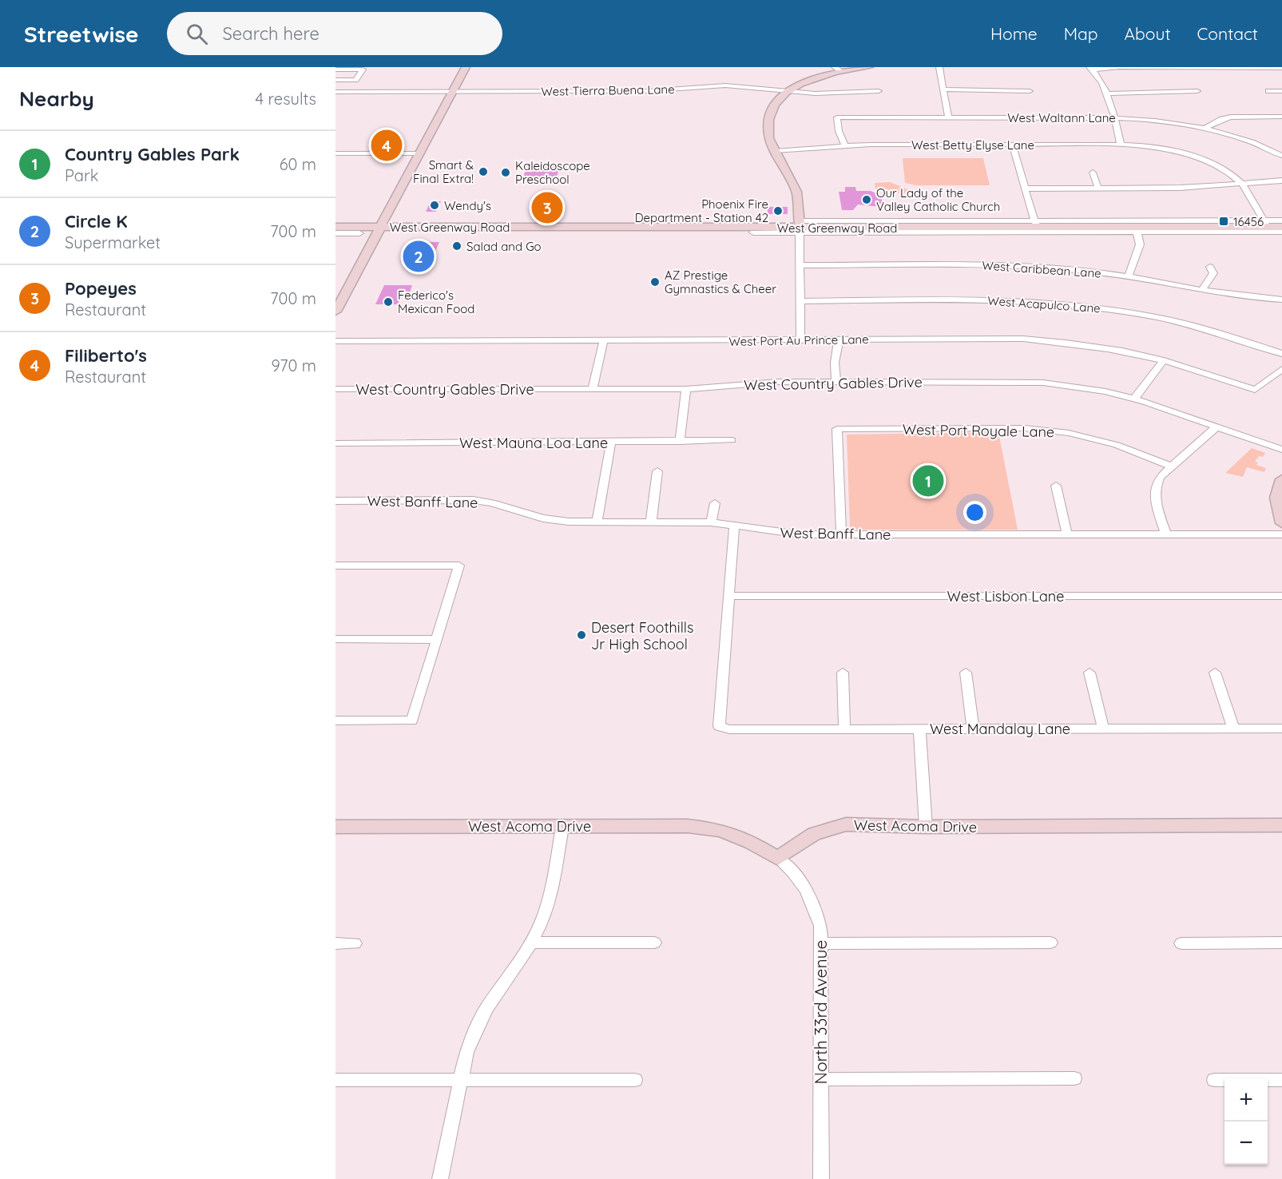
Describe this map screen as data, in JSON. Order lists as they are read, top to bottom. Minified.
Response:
{"streets":{"main road":["West Greenway Road","West Acoma Drive"],"street":["West Tierra Buena Lane","West Waltann Lane","West Betty Elyse Lane","West Caribbean Lane","West Acapulco Lane","West Port Au Prince Lane","West Country Gables Drive","West Port Royale Lane","West Mauna Loa Lane","West Banff Lane","West Lisbon Lane","West Mandalay Lane","North 33rd Avenue"]},"crossings":[["West Waltann Lane","West Betty Elyse Lane"],["West Betty Elyse Lane","West Greenway Road"],["West Port Royale Lane","West Banff Lane"],["West Lisbon Lane","West Mandalay Lane"],["West Acoma Drive","North 33rd Avenue"]],"places":{"other":["Smart & Final Extra!","Kaleidoscope Preschool","Our Lady of the Valley Catholic Church","Wendy's","Phoenix Fire Department - Station 42","Salad and Go","AZ Prestige Gymnastics & Cheer","Federico's Mexican Food","Desert Foothills Jr High School"],"transit":["16456"]},"page":{"header":"Streetwise","search":"Search here","nav":["Home","Map","About","Contact"],"heading":["Nearby","4 results"],"pins":["4","3","2","1"],"list":[{"mark":"1","name":"Country Gables Park","note":"Park","value":"60 m"},{"mark":"2","name":"Circle K","note":"Supermarket","value":"700 m"},{"mark":"3","name":"Popeyes","note":"Restaurant","value":"700 m"},{"mark":"4","name":"Filiberto's","note":"Restaurant","value":"970 m"}],"map_buttons":["+","−"]}}
